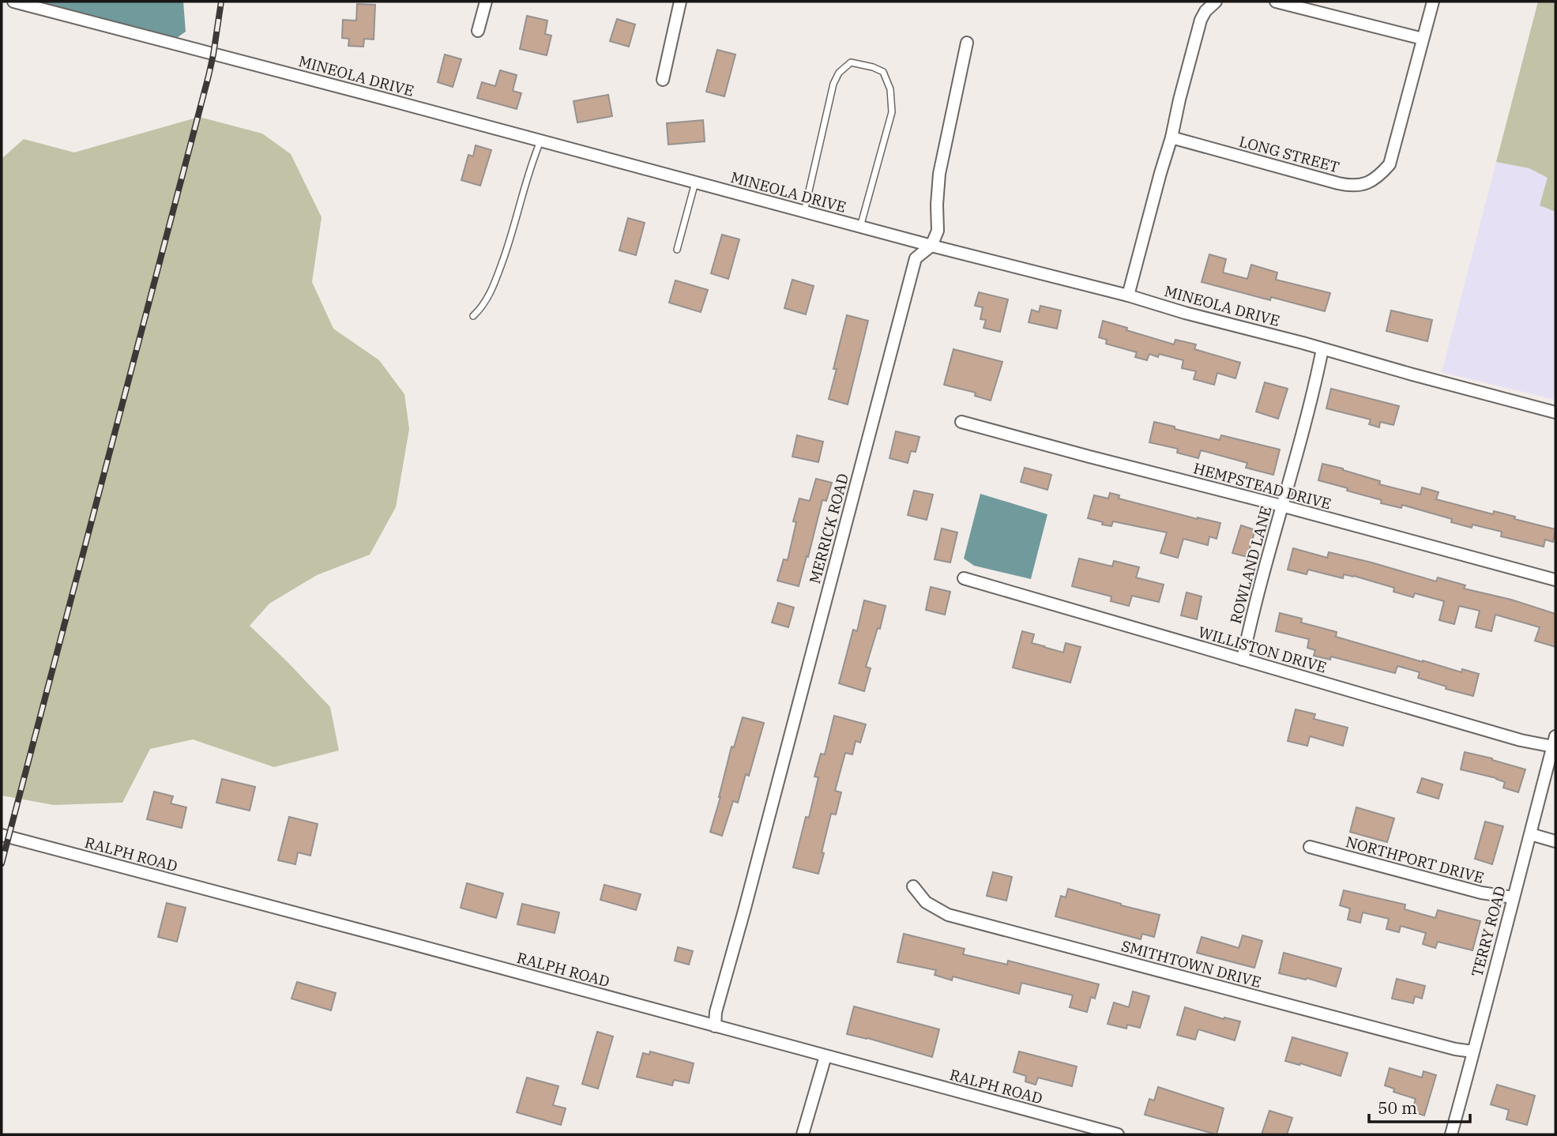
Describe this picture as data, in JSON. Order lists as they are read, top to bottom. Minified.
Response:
{"streets":{"street":["MINEOLA DRIVE","LONG STREET","HEMPSTEAD DRIVE","MERRICK ROAD","ROWLAND LANE","WILLISTON DRIVE","RALPH ROAD","NORTHPORT DRIVE","TERRY ROAD","SMITHTOWN DRIVE"]},"crossings":[["MINEOLA DRIVE","MERRICK ROAD"],["MINEOLA DRIVE","ROWLAND LANE"],["HEMPSTEAD DRIVE","ROWLAND LANE"],["MERRICK ROAD","RALPH ROAD"],["ROWLAND LANE","WILLISTON DRIVE"],["WILLISTON DRIVE","TERRY ROAD"],["NORTHPORT DRIVE","TERRY ROAD"],["TERRY ROAD","SMITHTOWN DRIVE"]],"scale_bar":"50 m"}
